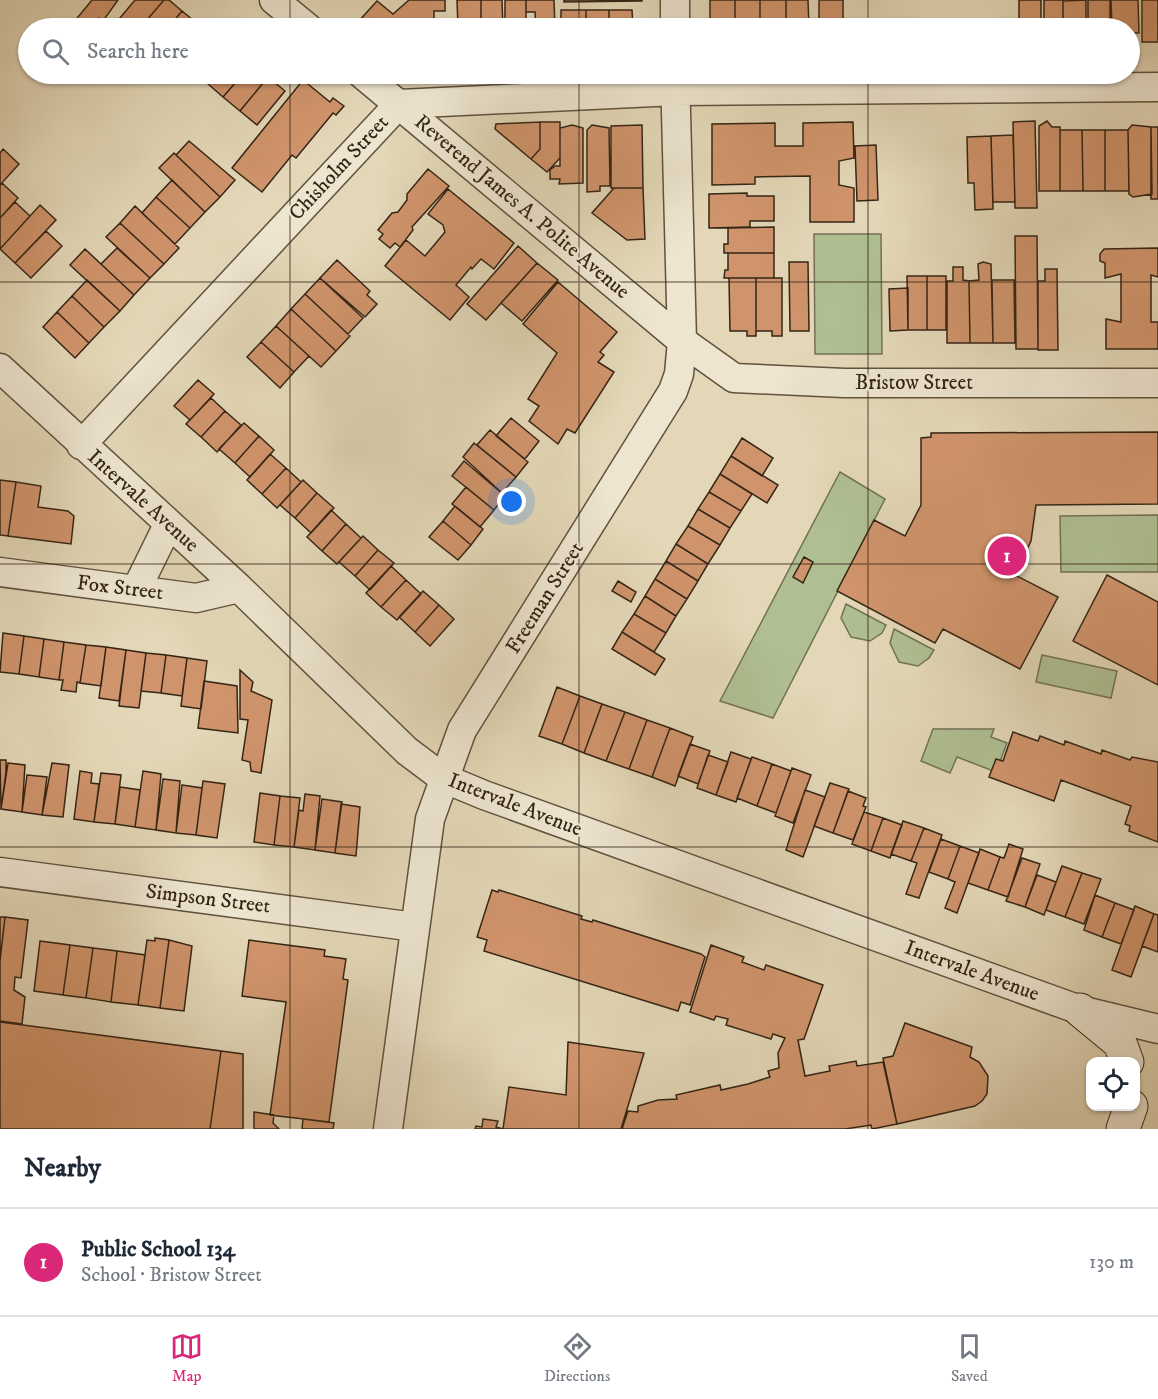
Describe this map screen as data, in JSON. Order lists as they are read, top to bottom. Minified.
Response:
{"streets":{"street":["Chisholm Street","Reverend James A. Polite Avenue","Bristow Street","Intervale Avenue","Fox Street","Freeman Street","Simpson Street"]},"crossings":[["Chisholm Street","Reverend James A. Polite Avenue"],["Chisholm Street","Intervale Avenue"],["Reverend James A. Polite Avenue","Bristow Street"],["Reverend James A. Polite Avenue","Freeman Street"],["Bristow Street","Freeman Street"],["Intervale Avenue","Fox Street"],["Intervale Avenue","Freeman Street"],["Freeman Street","Simpson Street"]],"page":{"search":"Search here","pins":"1","heading":"Nearby","list":[{"mark":"1","name":"Public School 134","note":"School · Bristow Street","value":"130 m"}],"nav":["Map","Directions","Saved"]}}
